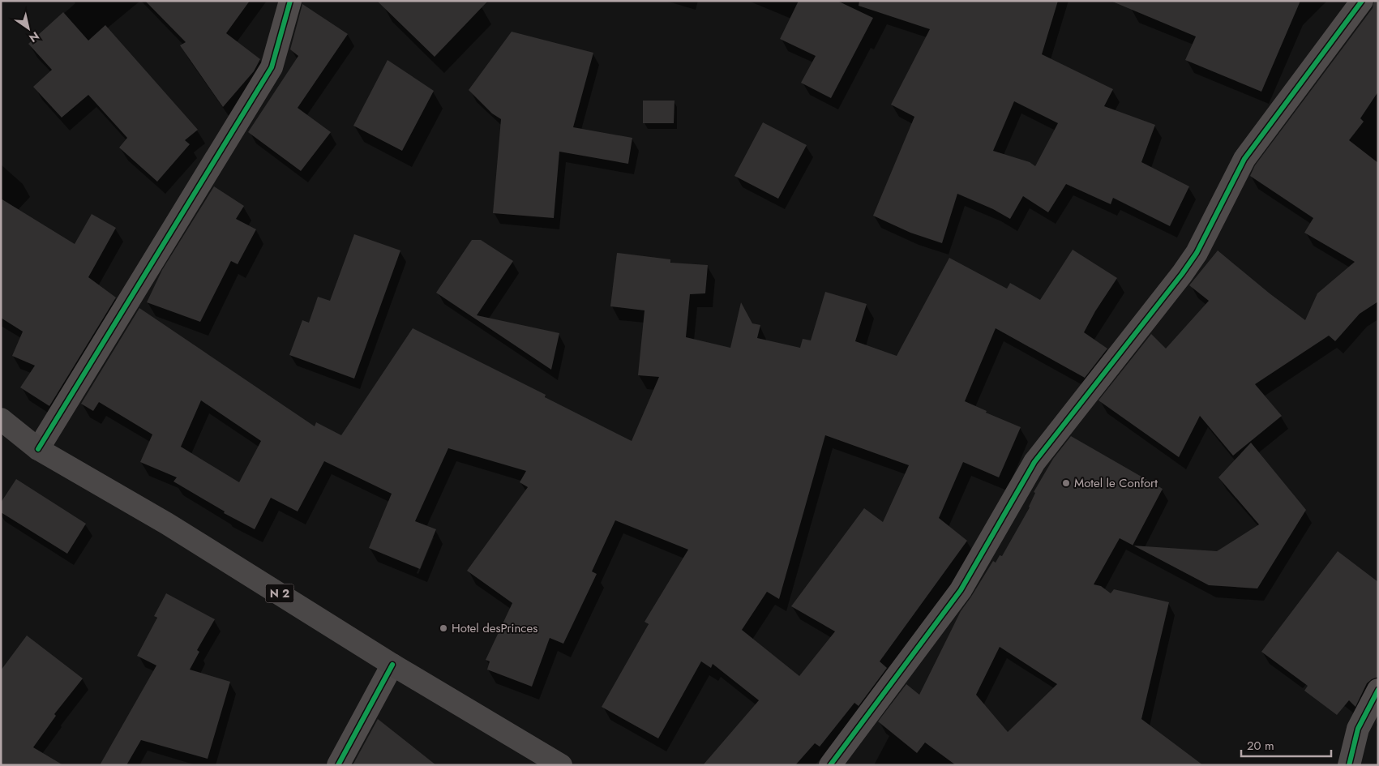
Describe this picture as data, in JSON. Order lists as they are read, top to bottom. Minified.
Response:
{"streets":{"highway":["N 2"]},"places":["Motel le Confort","Hotel desPrinces"],"scale_bar":"20 m","north":"bottom right"}
